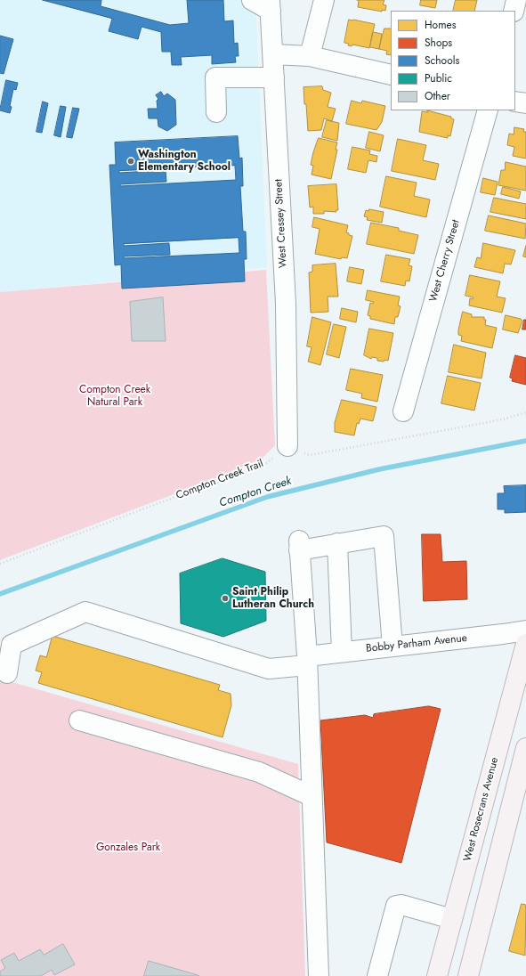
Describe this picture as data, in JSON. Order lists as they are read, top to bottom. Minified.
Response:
{"streets":{"main road":["West Rosecrans Avenue"],"street":["West Cressey Street","West Cherry Street","Bobby Parham Avenue"],"path":["Compton Creek Trail"]},"crossings":[["West Cressey Street","Compton Creek Trail"]],"water":["Compton Creek"],"parks":["Compton Creek Natural Park","Gonzales Park"],"places":["Washington Elementary School","Saint Philip Lutheran Church"],"legend":["Homes","Shops","Schools","Public","Other"]}
